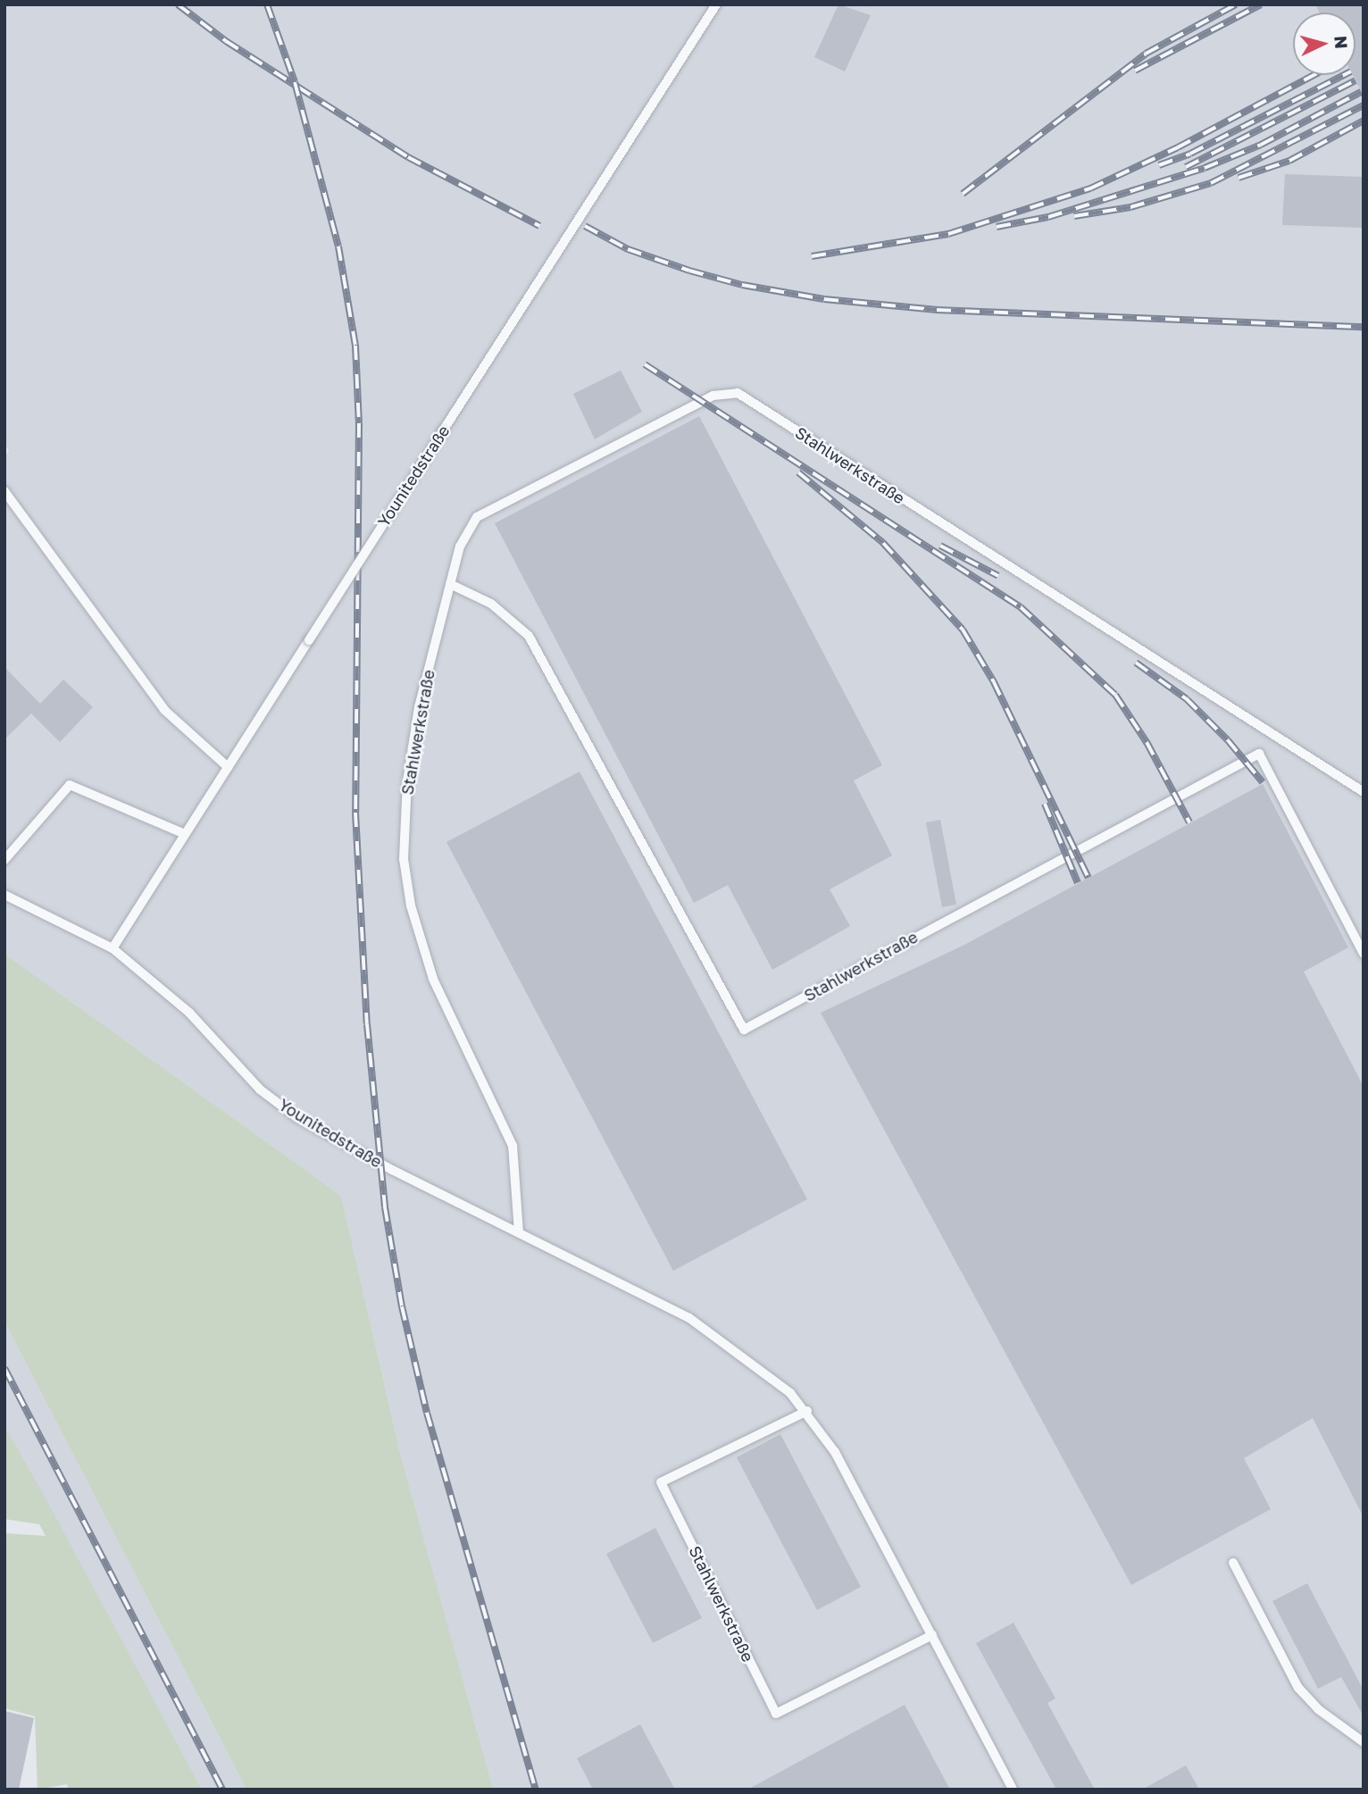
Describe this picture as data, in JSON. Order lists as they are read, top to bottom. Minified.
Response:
{"streets":{"lane":["Stahlwerkstraße","Younitedstraße"]},"crossings":[["Stahlwerkstraße","Younitedstraße"]],"north":"right"}
